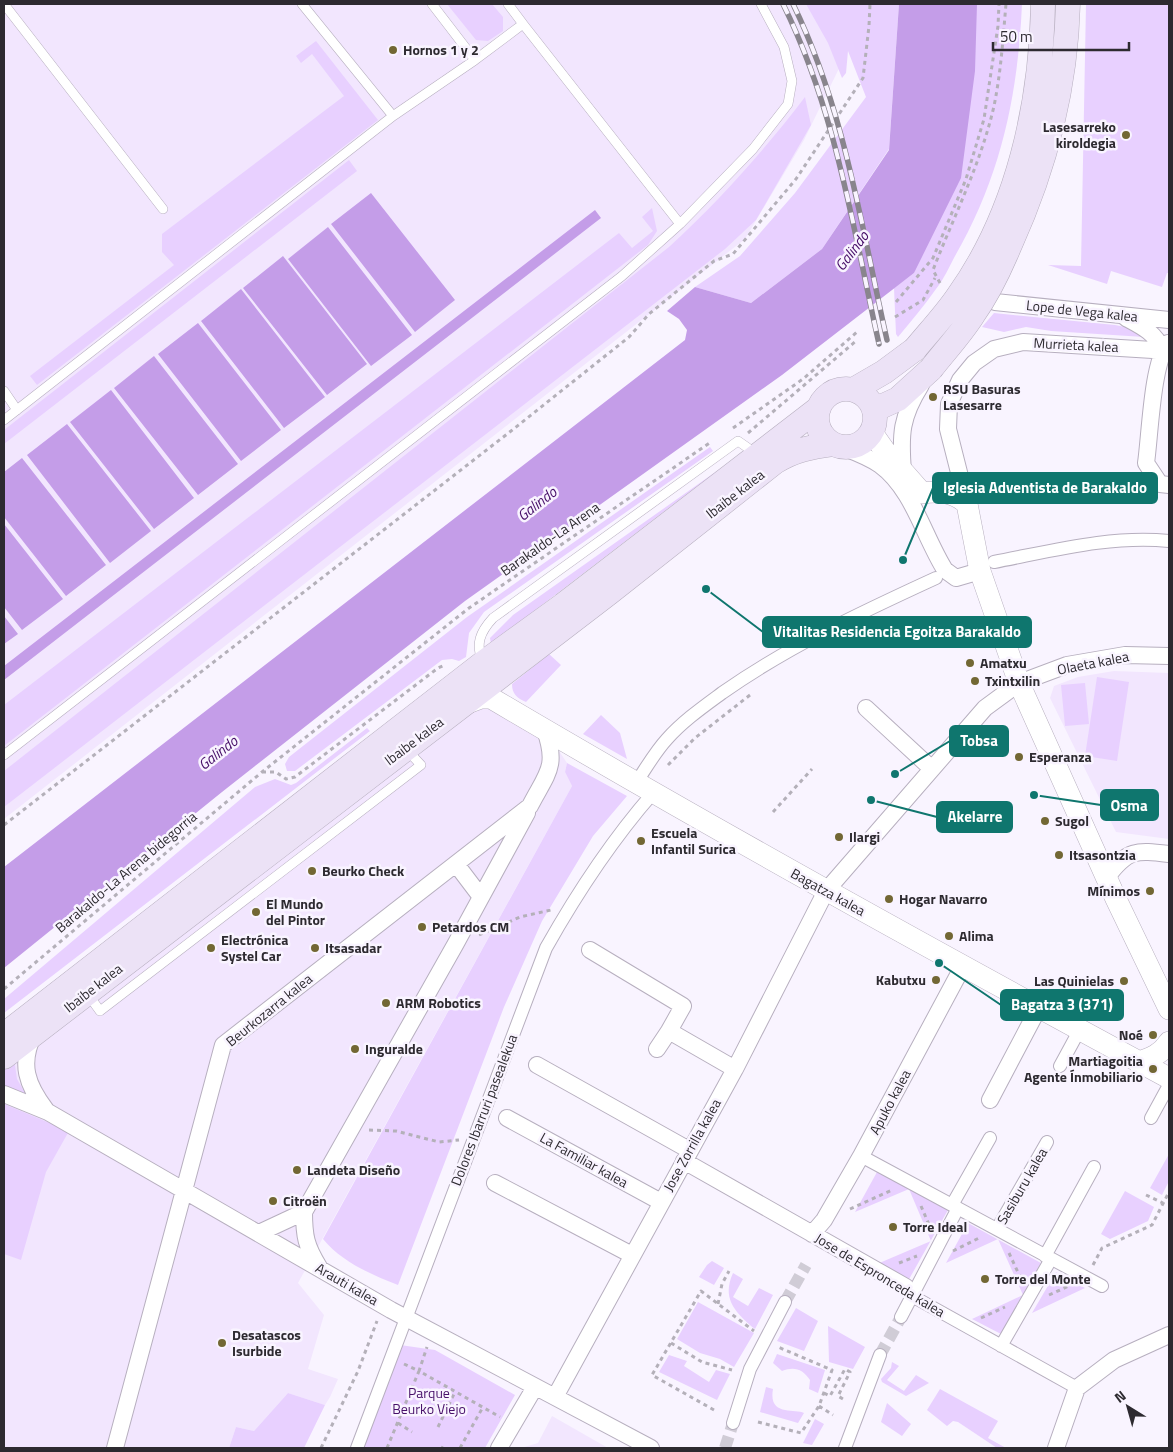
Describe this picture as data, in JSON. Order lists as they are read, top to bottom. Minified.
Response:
{"streets":{"main road":["Ibaibe kalea"],"street":["Lope de Vega kalea","Murrieta kalea","Olaeta kalea","Bagatza kalea","Beurkozarra kalea","Apuko kalea","Dolores Ibarruri pasealekua","Jose Zorrilla kalea","La Familiar kalea","Sasiburu kalea","Jose de Espronceda kalea","Arauti kalea"],"path":["Barakaldo-La Arena","Barakaldo-La Arena bidegorria"]},"crossings":[["Ibaibe kalea","Bagatza kalea"],["Ibaibe kalea","Arauti kalea"],["Barakaldo-La Arena","Barakaldo-La Arena bidegorria"],["Olaeta kalea","Jose Zorrilla kalea"],["Bagatza kalea","Beurkozarra kalea"],["Bagatza kalea","Apuko kalea"],["Bagatza kalea","Dolores Ibarruri pasealekua"],["Bagatza kalea","Jose Zorrilla kalea"],["Beurkozarra kalea","Arauti kalea"],["Apuko kalea","Jose de Espronceda kalea"],["Dolores Ibarruri pasealekua","Arauti kalea"],["Jose Zorrilla kalea","La Familiar kalea"],["Jose Zorrilla kalea","Jose de Espronceda kalea"],["Jose Zorrilla kalea","Arauti kalea"]],"water":["Galindo"],"parks":["Parque Beurko Viejo"],"places":["Hornos 1 y 2","Lasesarreko kiroldegia","RSU Basuras Lasesarre","Iglesia Adventista de Barakaldo","Vitalitas Residencia Egoitza Barakaldo","Amatxu","Txintxilin","Esperanza","Tobsa","Osma","Akelarre","Sugol","Ilargi","Escuela Infantil Surica","Itsasontzia","Beurko Check","Mínimos","Hogar Navarro","El Mundo del Pintor","Petardos CM","Alima","Electrónica Systel Car","Itsasadar","Bagatza 3 (371)","Kabutxu","Las Quinielas","ARM Robotics","Noé","Inguralde","Martiagoitia Agente Ínmobiliario","Landeta Diseño","Citroën","Torre Ideal","Torre del Monte","Desatascos Isurbide"],"scale_bar":"50 m","north":"top left"}
